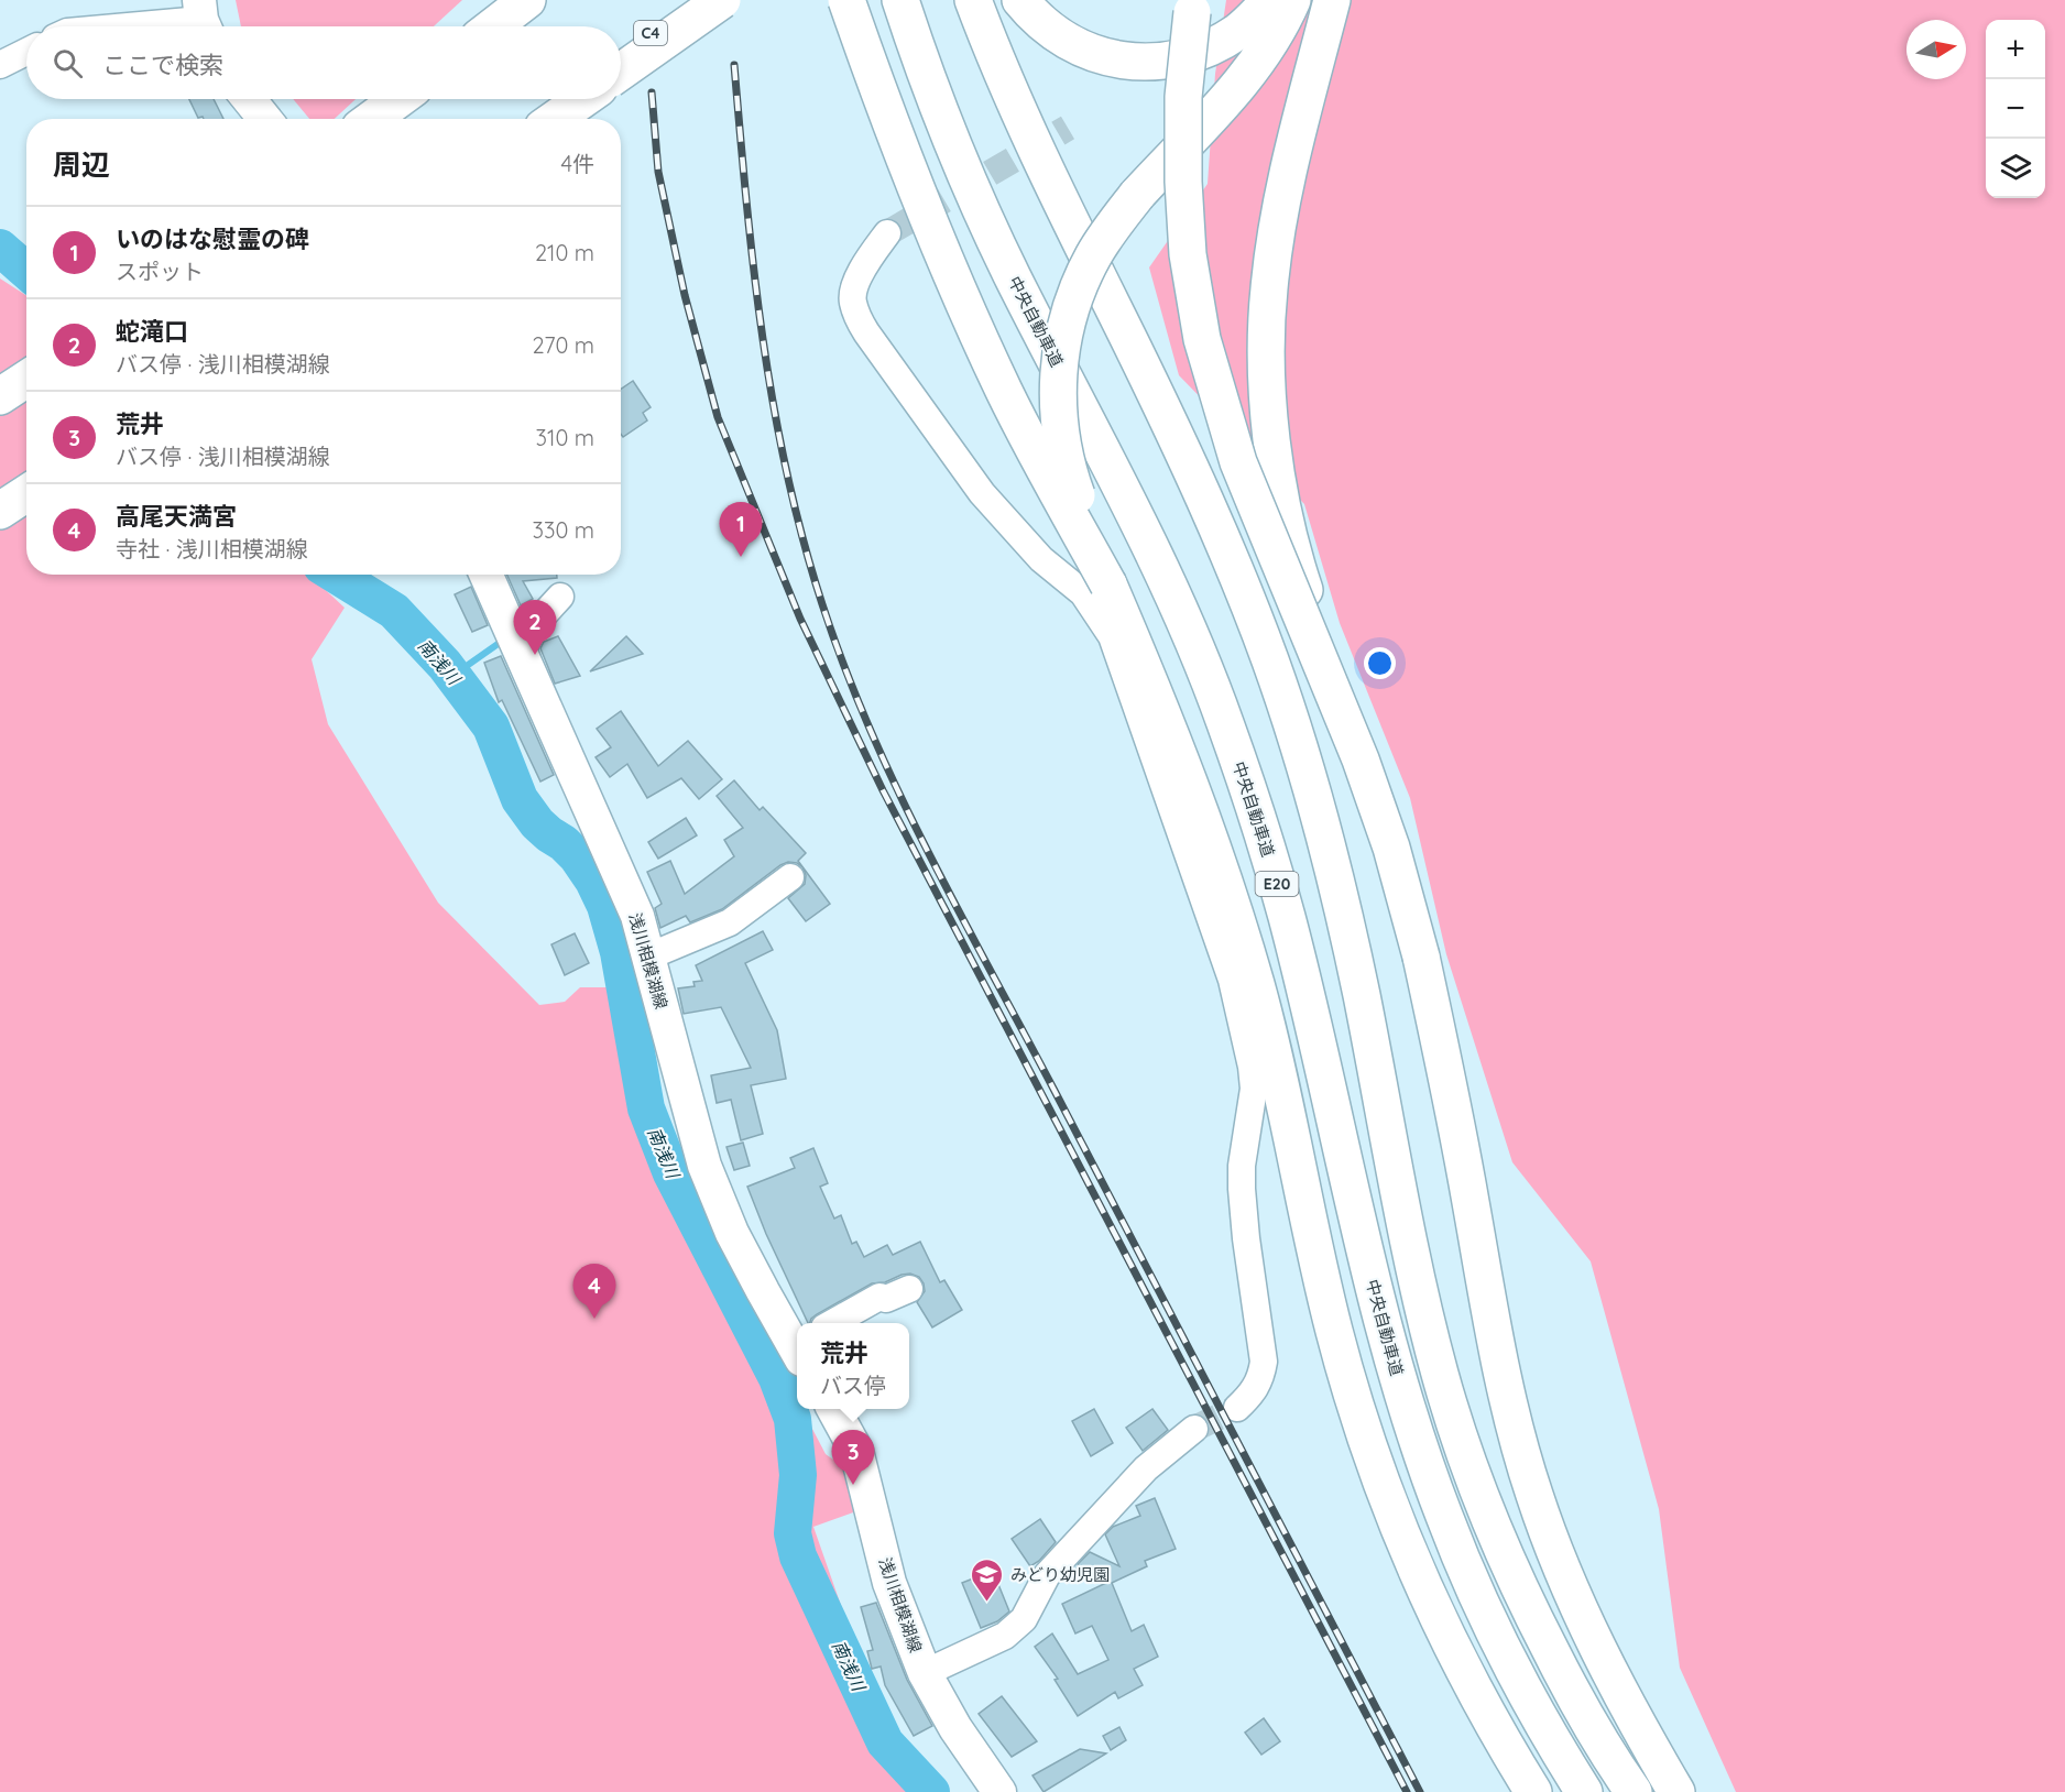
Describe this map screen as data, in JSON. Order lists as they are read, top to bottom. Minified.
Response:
{"streets":{"highway":["C4","中央自動車道","E20"],"main road":["浅川相模湖線"]},"water":["南浅川"],"places":{"school or university":["みどり幼児園"]},"north":"right","page":{"map_buttons":["+","−"],"search":"ここで検索","heading":["周辺","4件"],"list":[{"mark":"1","name":"いのはな慰霊の碑","note":"スポット","value":"210 m"},{"mark":"2","name":"蛇滝口","note":"バス停 · 浅川相模湖線","value":"270 m"},{"mark":"3","name":"荒井","note":"バス停 · 浅川相模湖線","value":"310 m"},{"mark":"4","name":"高尾天満宮","note":"寺社 · 浅川相模湖線","value":"330 m"}],"pins":["1","2","4","3"],"popup":["荒井","バス停"]}}
